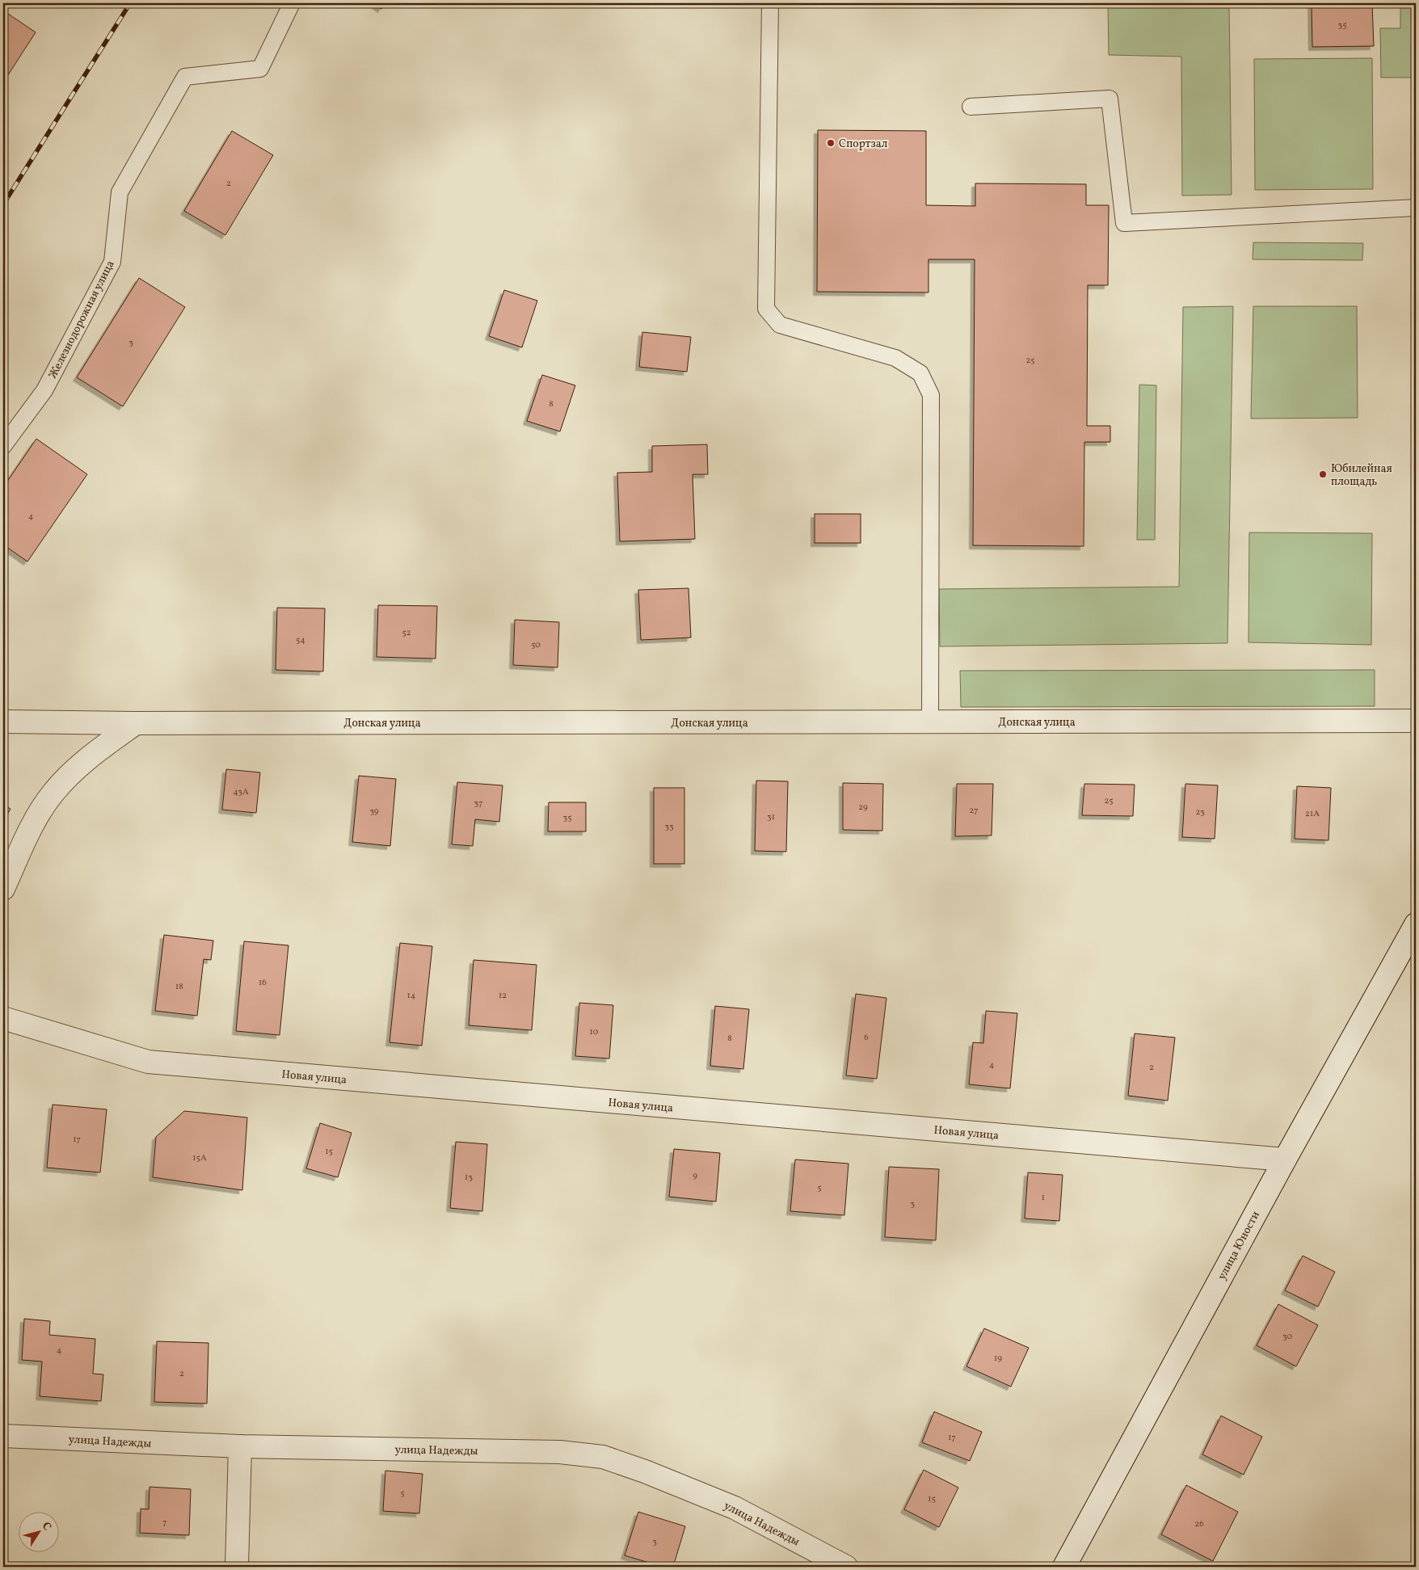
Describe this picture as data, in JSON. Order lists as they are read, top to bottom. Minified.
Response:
{"streets":{"street":["Донская улица","Новая улица","улица Юности","улица Надежды"],"lane":["Железнодорожная улица"]},"crossings":[["Новая улица","улица Юности"]],"places":["Спортзал","Юбилейная площадь"],"house_numbers":["35","2","3","25","8","4","52","54","50","43А","25","37","29","27","39","23","21А","31","35","33","16","18","14","12","10","6","8","4","2","17","15","15А","9","13","5","1","3","30","4","19","2","17","5","15","7","26","3"],"north":"top right"}
